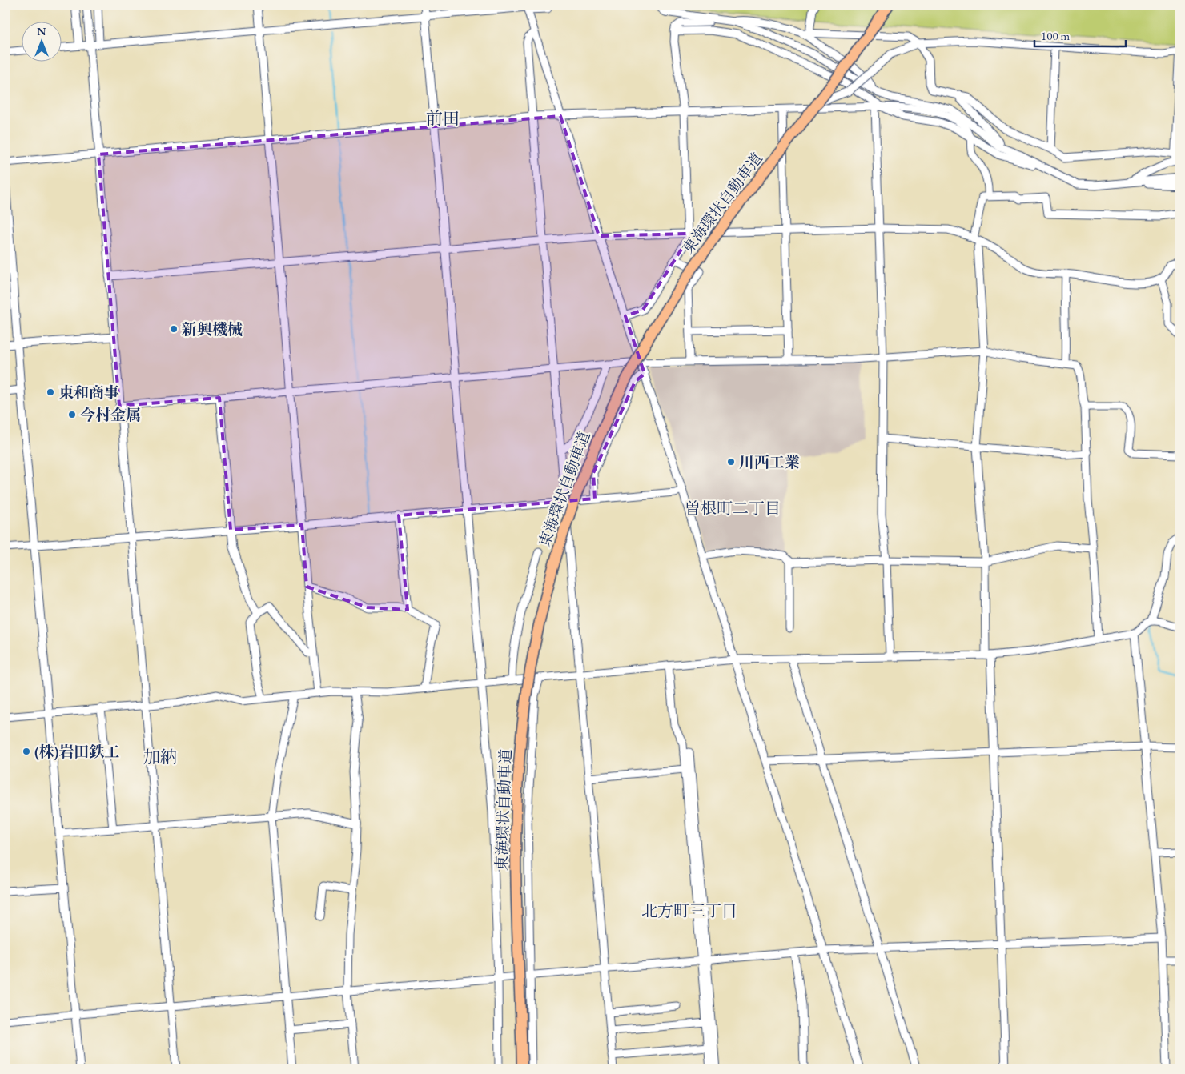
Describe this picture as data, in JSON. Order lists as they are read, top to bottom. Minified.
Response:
{"streets":{"highway":["東海環状自動車道"]},"districts":["前田","曽根町二丁目","加納","北方町三丁目"],"places":["新興機械","東和商事","今村金属","川西工業","(株)岩田鉄工"],"scale_bar":"100 m","north":"top"}
